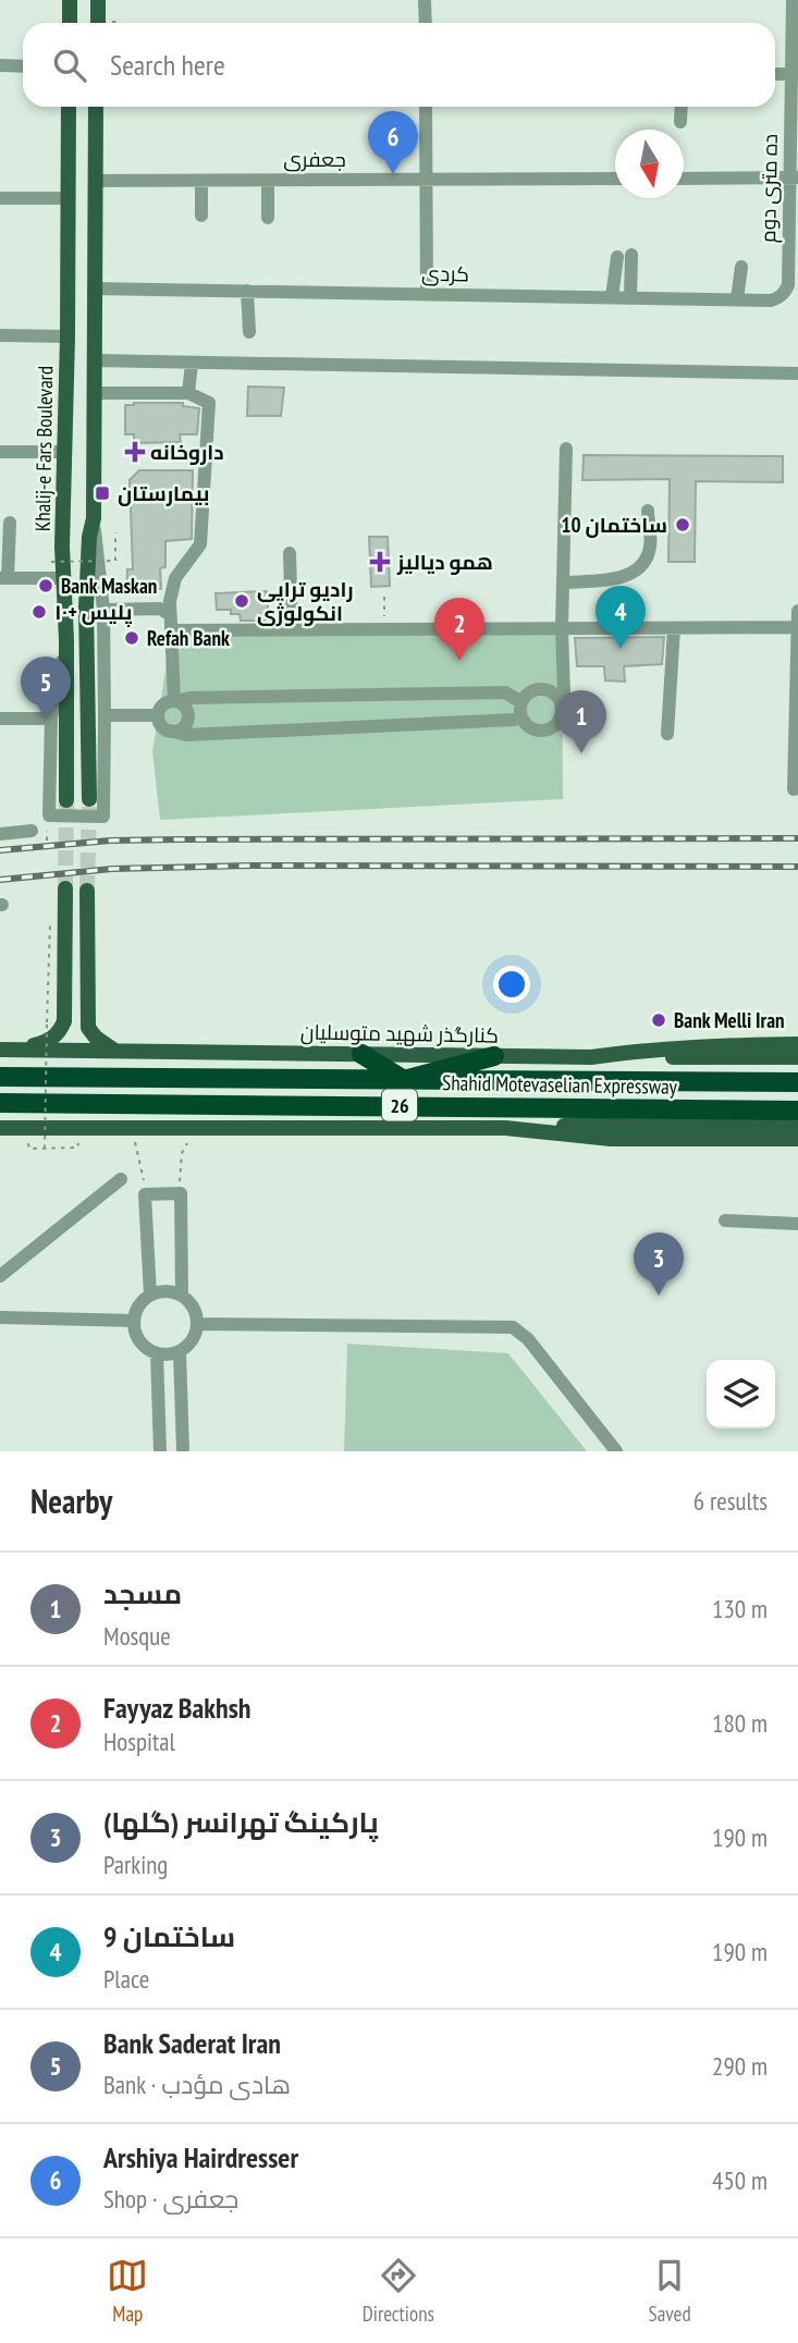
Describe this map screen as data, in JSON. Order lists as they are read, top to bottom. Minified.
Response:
{"streets":{"highway":["Shahid Motevaselian Expressway","26"],"main road":["Khalij-e Fars Boulevard","کنارگذر شهید متوسلیان"],"street":["جعفری","ده متری دوم","کردی"]},"crossings":[["ده متری دوم","کردی"]],"places":{"health":["داروخانه","همو دیالیز"],"transit":["بیمارستان"],"other":["ساختمان 10","Bank Maskan","رادیو تراپی انکولوژی","پلیس +۱۰","Refah Bank","Bank Melli Iran"]},"north":"bottom","page":{"search":"Search here","pins":["6","4","2","5","1","3"],"heading":["Nearby","6 results"],"list":[{"mark":"1","name":"مسجد","note":"Mosque","value":"130 m"},{"mark":"2","name":"Fayyaz Bakhsh","note":"Hospital","value":"180 m"},{"mark":"3","name":"پارکینگ تهرانسر (گلها)","note":"Parking","value":"190 m"},{"mark":"4","name":"ساختمان 9","note":"Place","value":"190 m"},{"mark":"5","name":"Bank Saderat Iran","note":"Bank · هادی مؤدب","value":"290 m"},{"mark":"6","name":"Arshiya Hairdresser","note":"Shop · جعفری","value":"450 m"}],"nav":["Map","Directions","Saved"]}}
